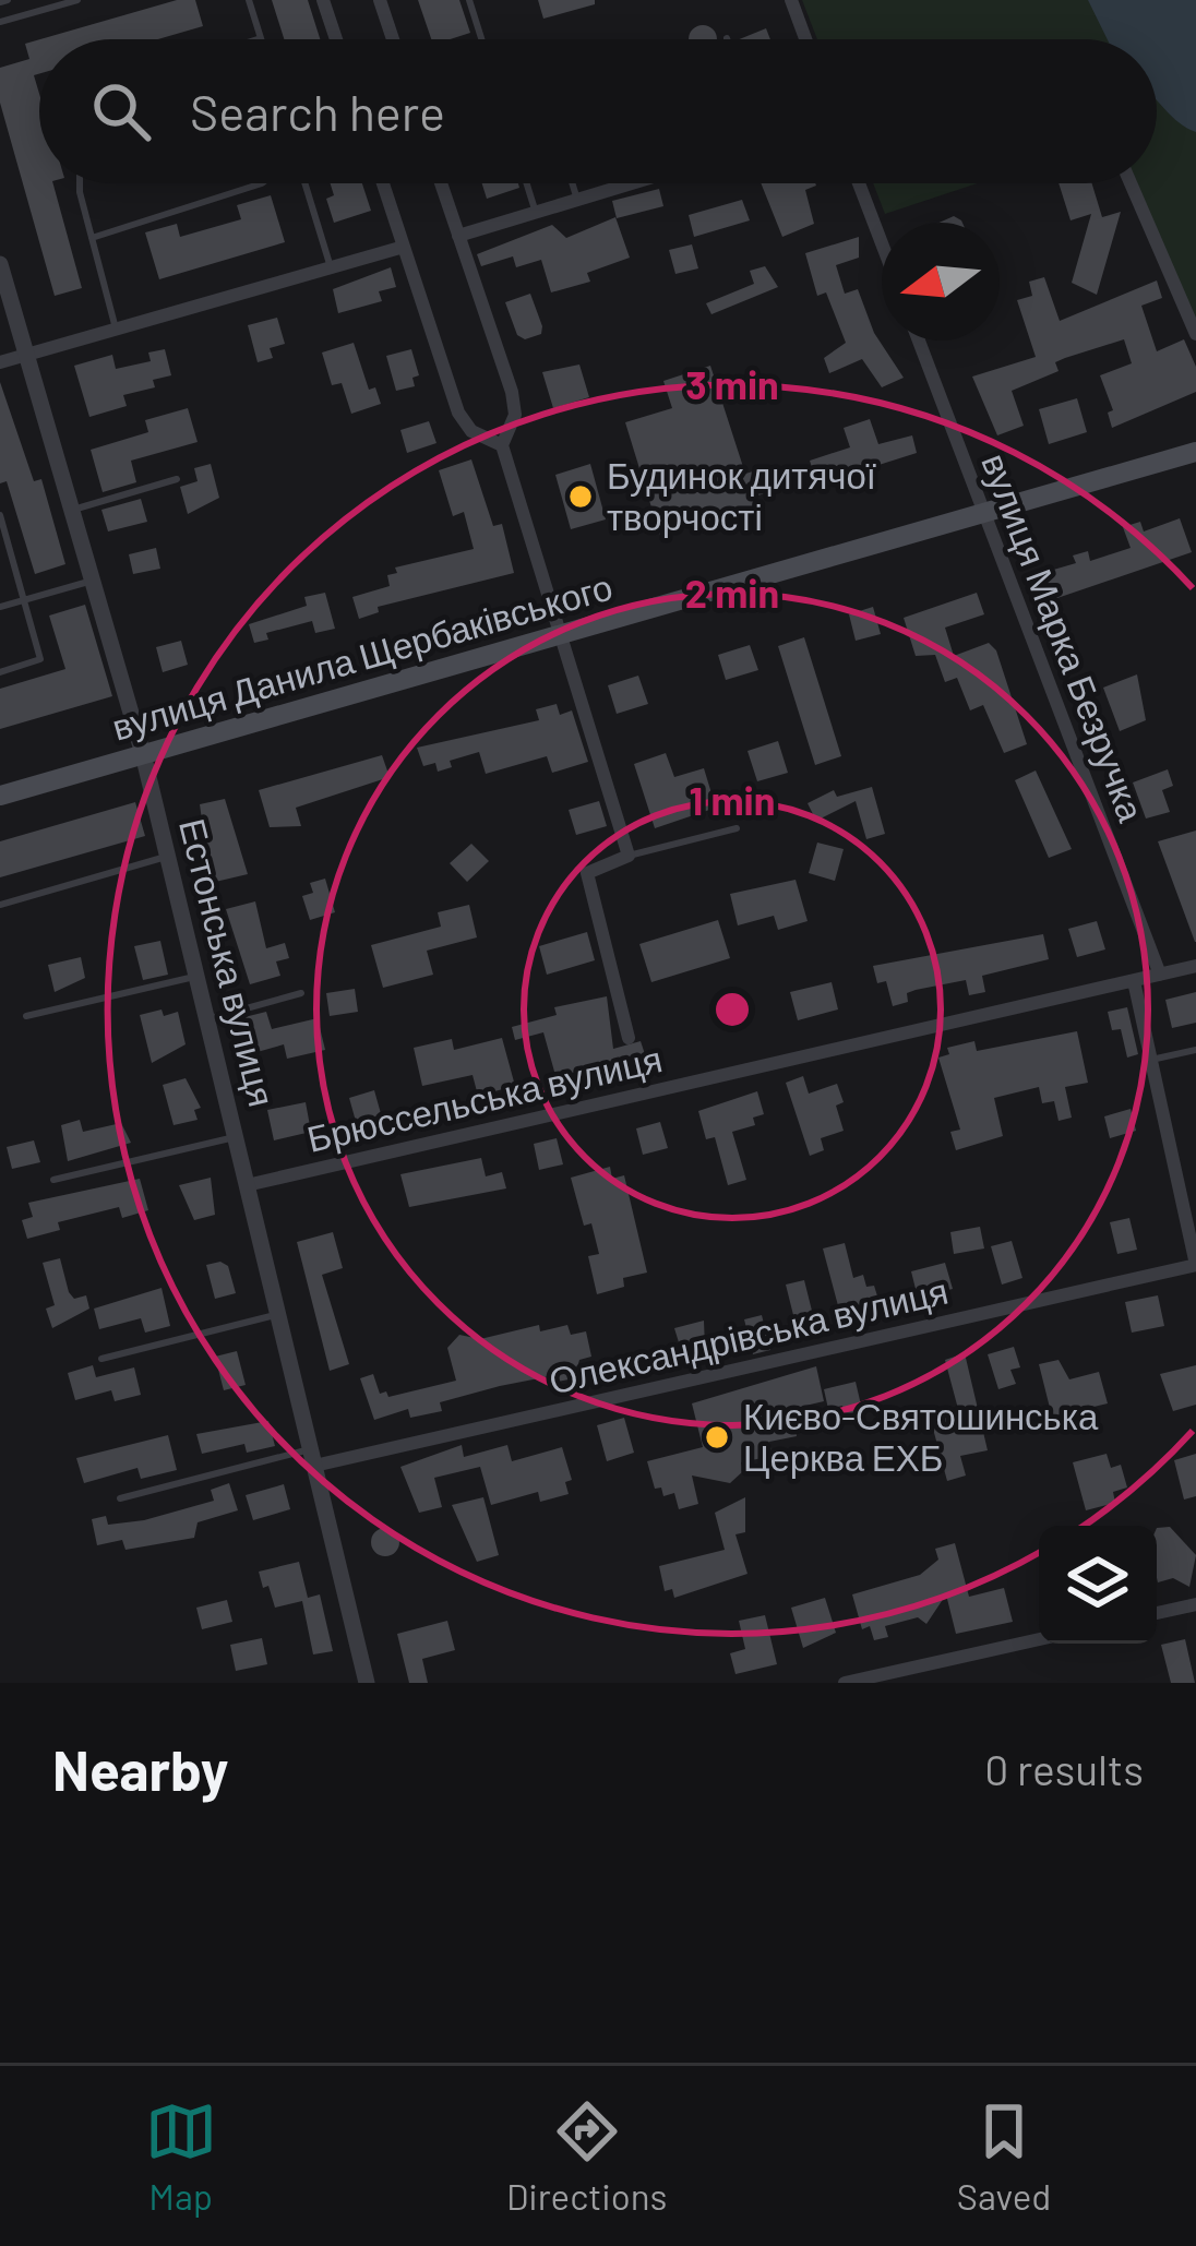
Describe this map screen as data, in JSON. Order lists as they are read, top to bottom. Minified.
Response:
{"streets":{"main road":["вулиця Данила Щербаківського"],"street":["вулиця Марка Безручка","Естонська вулиця","Брюссельська вулиця","Олександрівська вулиця"]},"crossings":[["вулиця Марка Безручка","вулиця Данила Щербаківського"],["вулиця Марка Безручка","Брюссельська вулиця"],["вулиця Данила Щербаківського","Естонська вулиця"],["Естонська вулиця","Брюссельська вулиця"],["Естонська вулиця","Олександрівська вулиця"]],"places":["Будинок дитячої творчості","Києво-Святошинська Церква ЕХБ"],"north":"left","page":{"search":"Search here","heading":["Nearby","0 results"],"nav":["Map","Directions","Saved"]},"rings":["3 min","2 min","1 min"]}
